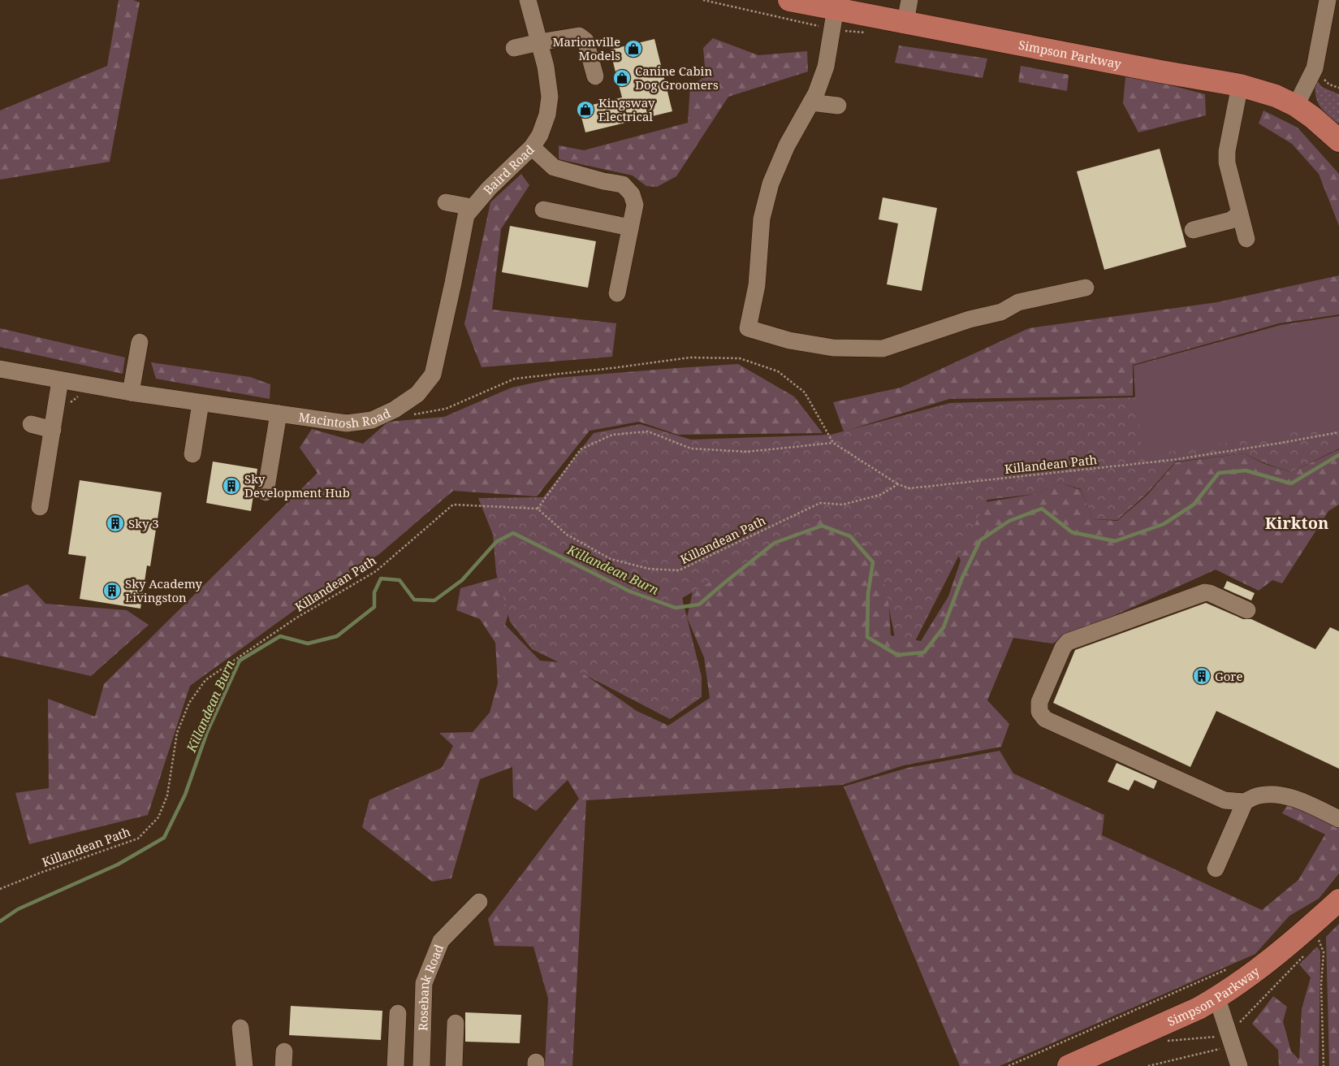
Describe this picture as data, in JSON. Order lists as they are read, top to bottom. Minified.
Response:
{"streets":{"main road":["Simpson Parkway"],"street":["Baird Road","Macintosh Road","Rosebank Road"],"path":["Killandean Path"]},"crossings":[["Baird Road","Macintosh Road"]],"districts":["Kirkton"],"water":["Killandean Burn"],"places":{"shop":["Marionville Models","Canine Cabin Dog Groomers","Kingsway Electrical"],"building":["Sky Development Hub","Sky 3","Sky Academy Livingston","Gore"]}}
